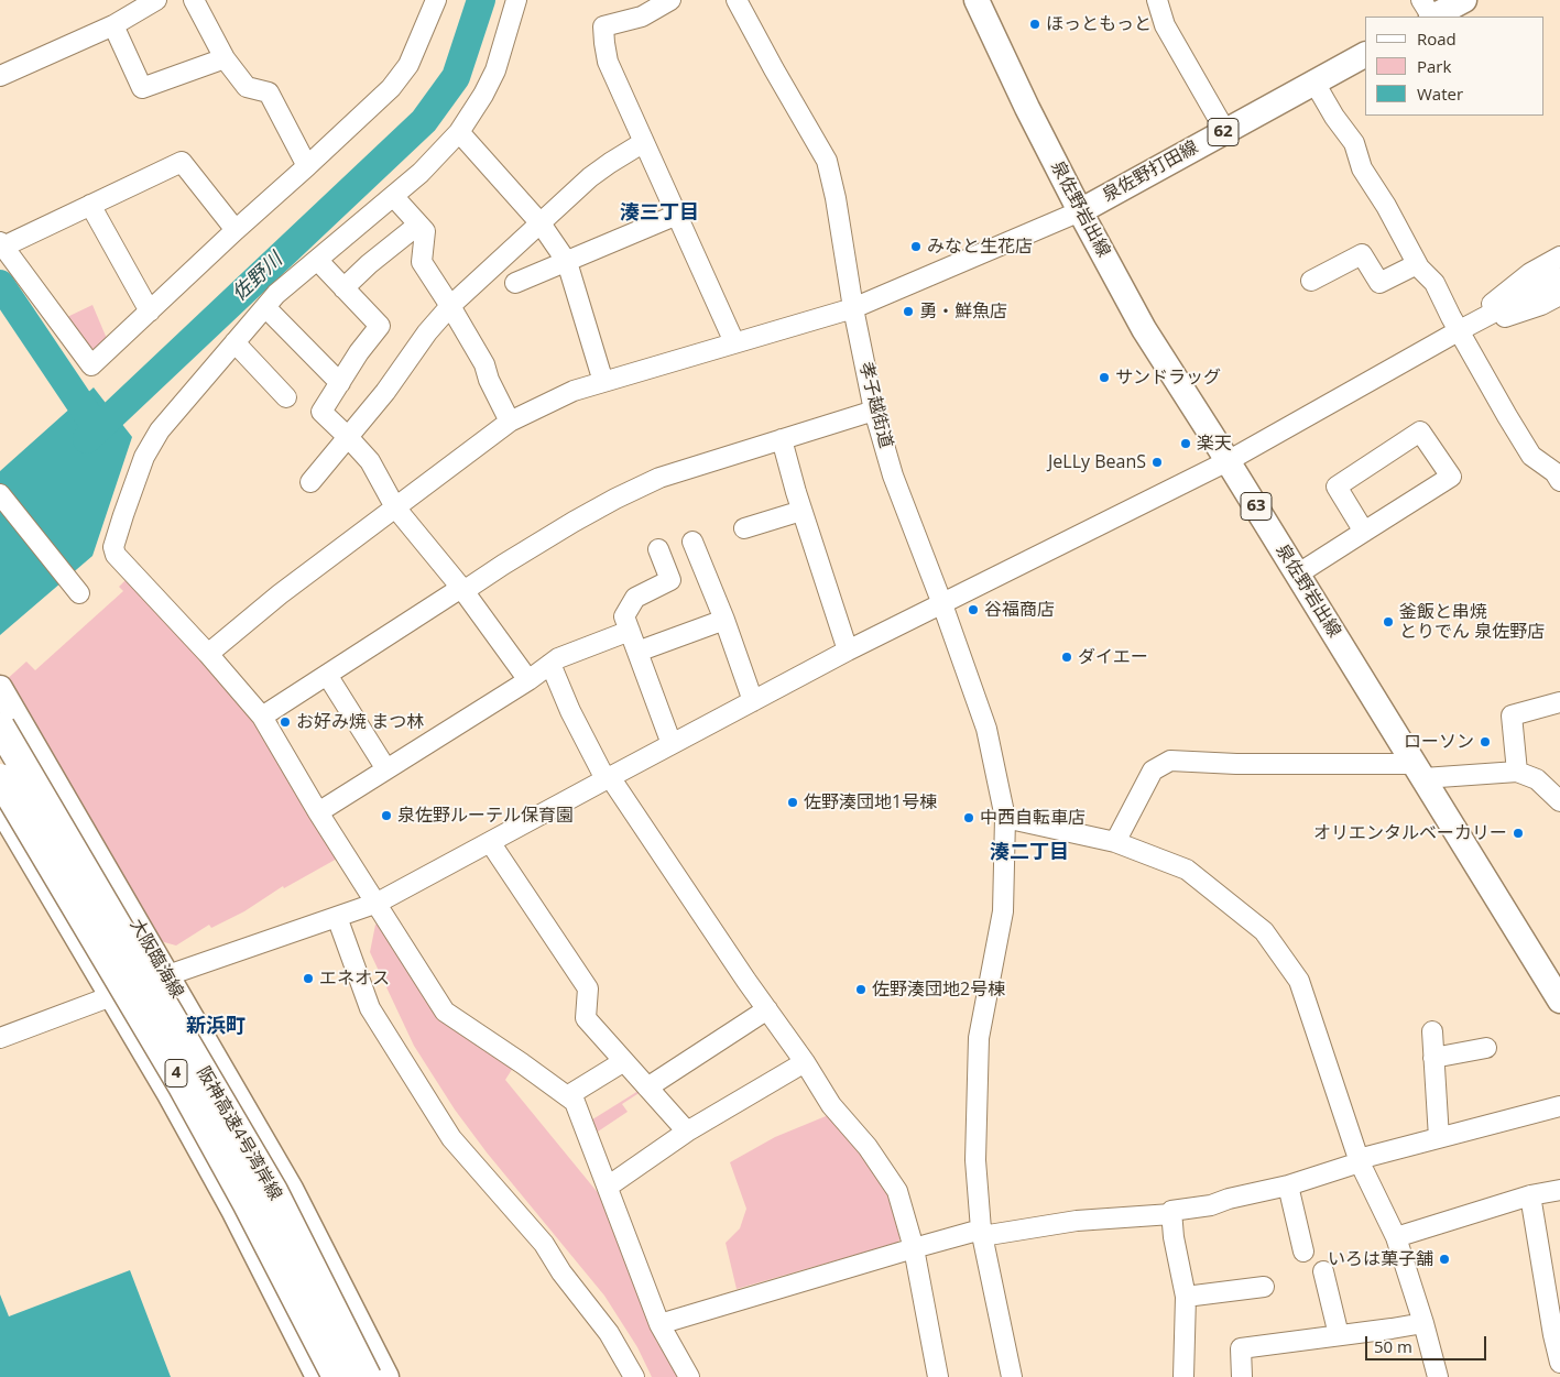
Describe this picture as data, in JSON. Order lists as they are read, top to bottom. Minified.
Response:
{"streets":{"highway":["4","阪神高速4号湾岸線"],"main road":["62","泉佐野打田線","泉佐野岩出線","63","大阪臨海線"],"street":["孝子越街道"]},"crossings":[["泉佐野打田線","泉佐野岩出線"]],"districts":["湊三丁目","湊二丁目","新浜町"],"water":["佐野川"],"places":["ほっともっと","みなと生花店","勇・鮮魚店","サンドラッグ","楽天","JeLLy BeanS","谷福商店","釜飯と串焼 とりでん 泉佐野店","ダイエー","お好み焼 まつ林","ローソン","佐野湊団地1号棟","泉佐野ルーテル保育園","中西自転車店","オリエンタルベーカリー","エネオス","佐野湊団地2号棟","いろは菓子舗"],"legend":["Road","Park","Water"],"scale_bar":"50 m"}
